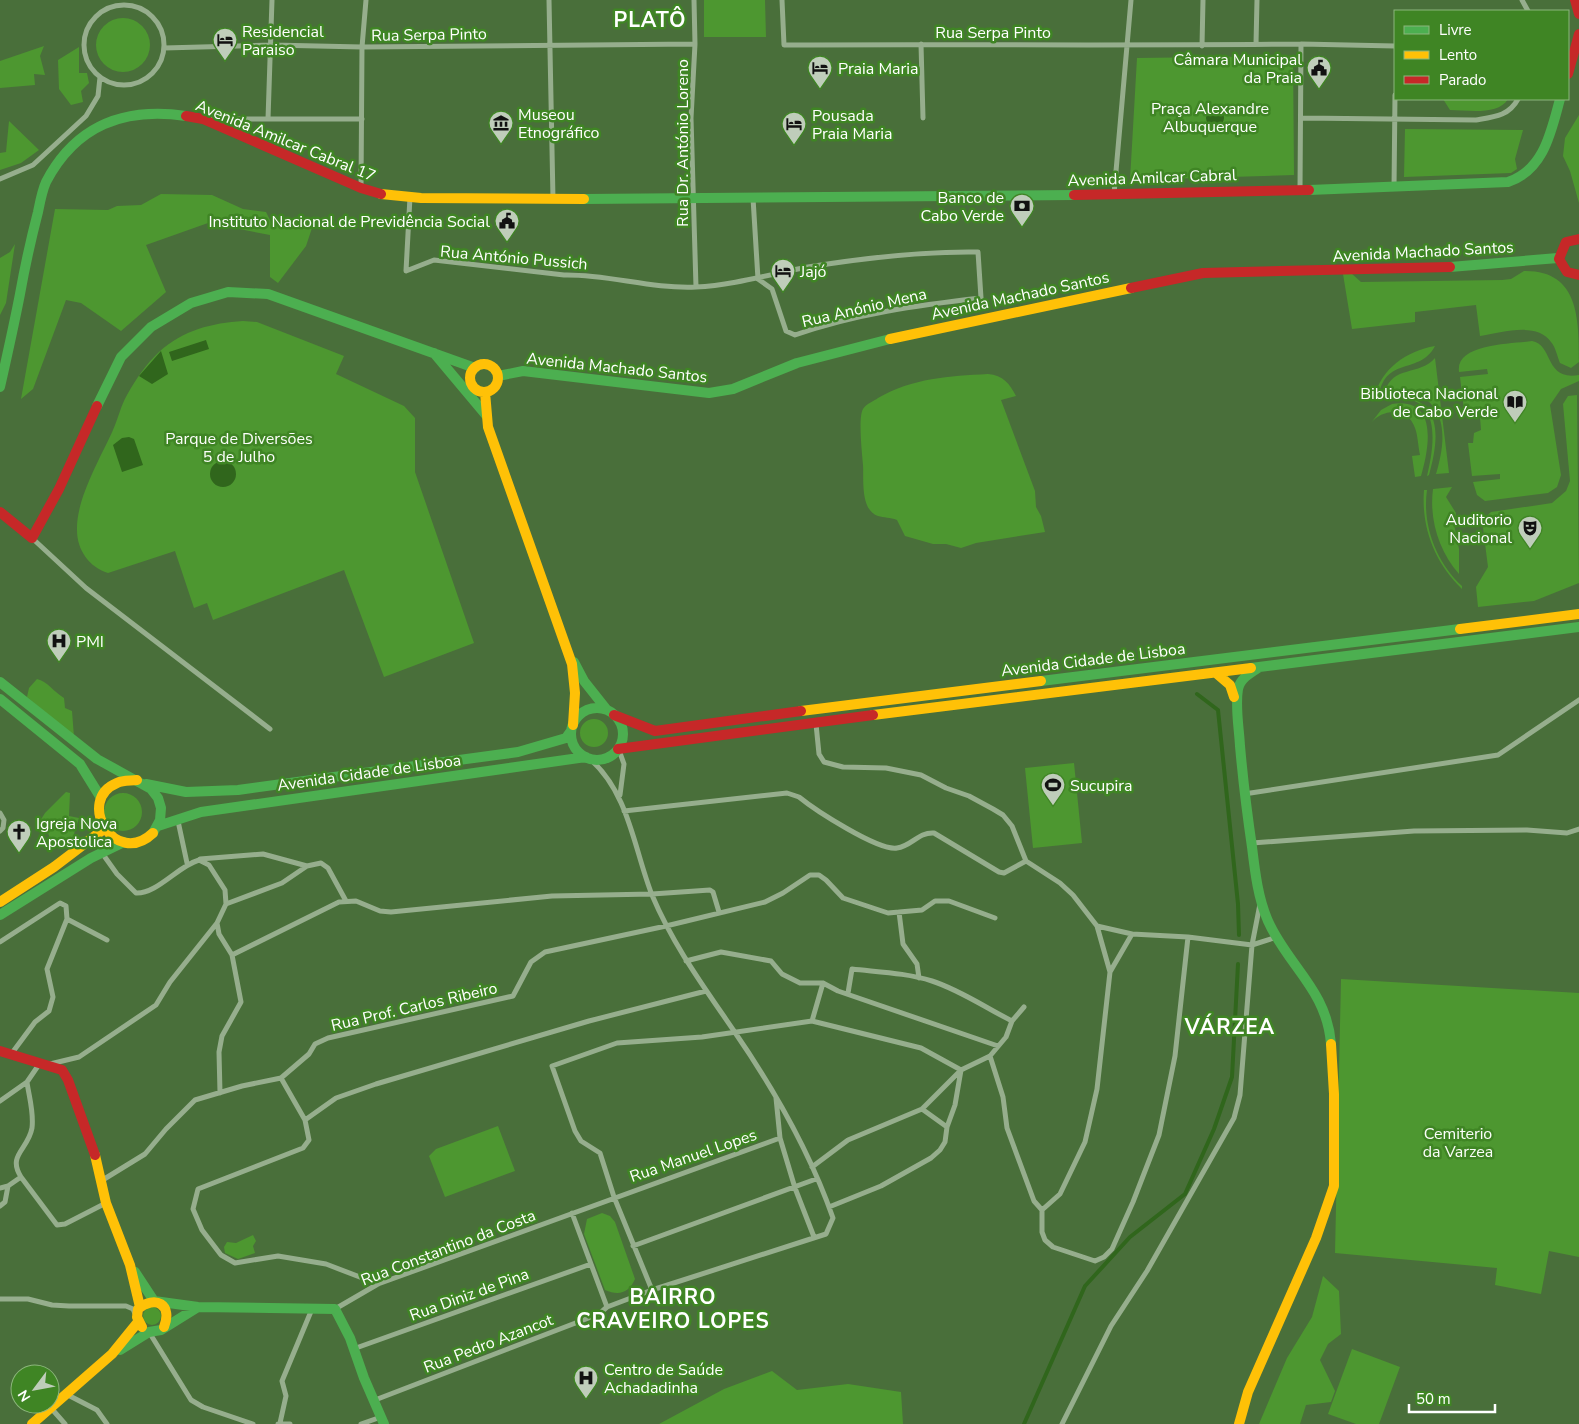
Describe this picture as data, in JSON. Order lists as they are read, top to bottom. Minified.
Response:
{"streets":{"street":["Rua Serpa Pinto","Avenida Amilcar Cabral 17","Rua Dr. António Loreno","Avenida Amilcar Cabral","Avenida Machado Santos","Rua António Pussich","Rua Anónio Mena","Avenida Cidade de Lisboa","Rua Prof. Carlos Ribeiro","Rua Manuel Lopes","Rua Constantino da Costa","Rua Diniz de Pina","Rua Pedro Azancot"]},"crossings":[["Rua Serpa Pinto","Rua Dr. António Loreno"],["Avenida Amilcar Cabral 17","Rua Dr. António Loreno"],["Avenida Amilcar Cabral 17","Avenida Amilcar Cabral"],["Avenida Amilcar Cabral 17","Rua António Pussich"],["Rua Dr. António Loreno","Avenida Amilcar Cabral"],["Rua Dr. António Loreno","Rua António Pussich"],["Rua Dr. António Loreno","Rua Anónio Mena"],["Rua António Pussich","Rua Anónio Mena"],["Rua Manuel Lopes","Rua Constantino da Costa"]],"districts":["PLATÔ","VÁRZEA","BAIRRO CRAVEIRO LOPES"],"parks":["Praça Alexandre Albuquerque","Parque de Diversões 5 de Julho","Cemiterio da Varzea"],"places":{"hotel":["Residencial Paraiso","Praia Maria","Pousada Praia Maria","Jajó"],"public building":["Câmara Municipal da Praia","Instituto Nacional de Previdência Social"],"museum":["Museou Etnográfico"],"bank":["Banco de Cabo Verde"],"library":["Biblioteca Nacional de Cabo Verde"],"theatre":["Auditorio Nacional"],"hospital":["PMI","Centro de Saúde Achadadinha"],"sports":["Sucupira"],"church":["Igreja Nova Apostolica"]},"legend":["Livre","Lento","Parado"],"scale_bar":"50 m","north":"bottom left"}
